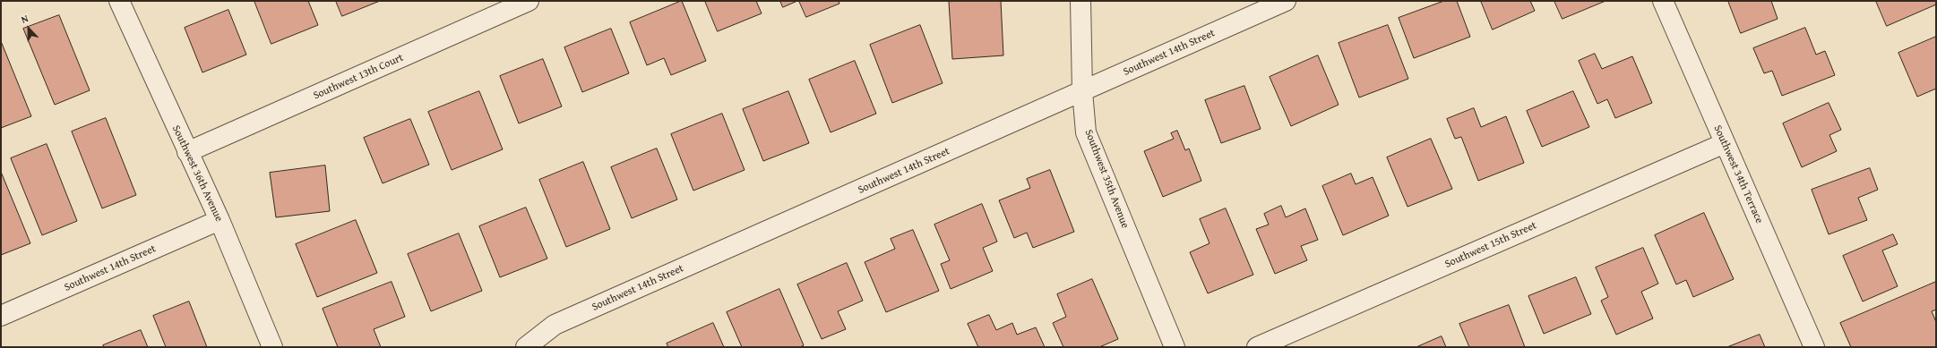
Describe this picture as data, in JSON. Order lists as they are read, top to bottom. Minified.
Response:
{"streets":{"street":["Southwest 14th Street","Southwest 13th Court","Southwest 36th Avenue","Southwest 34th Terrace","Southwest 35th Avenue","Southwest 15th Street"]},"crossings":[["Southwest 14th Street","Southwest 36th Avenue"],["Southwest 14th Street","Southwest 35th Avenue"],["Southwest 13th Court","Southwest 36th Avenue"],["Southwest 34th Terrace","Southwest 15th Street"]],"north":"top"}
